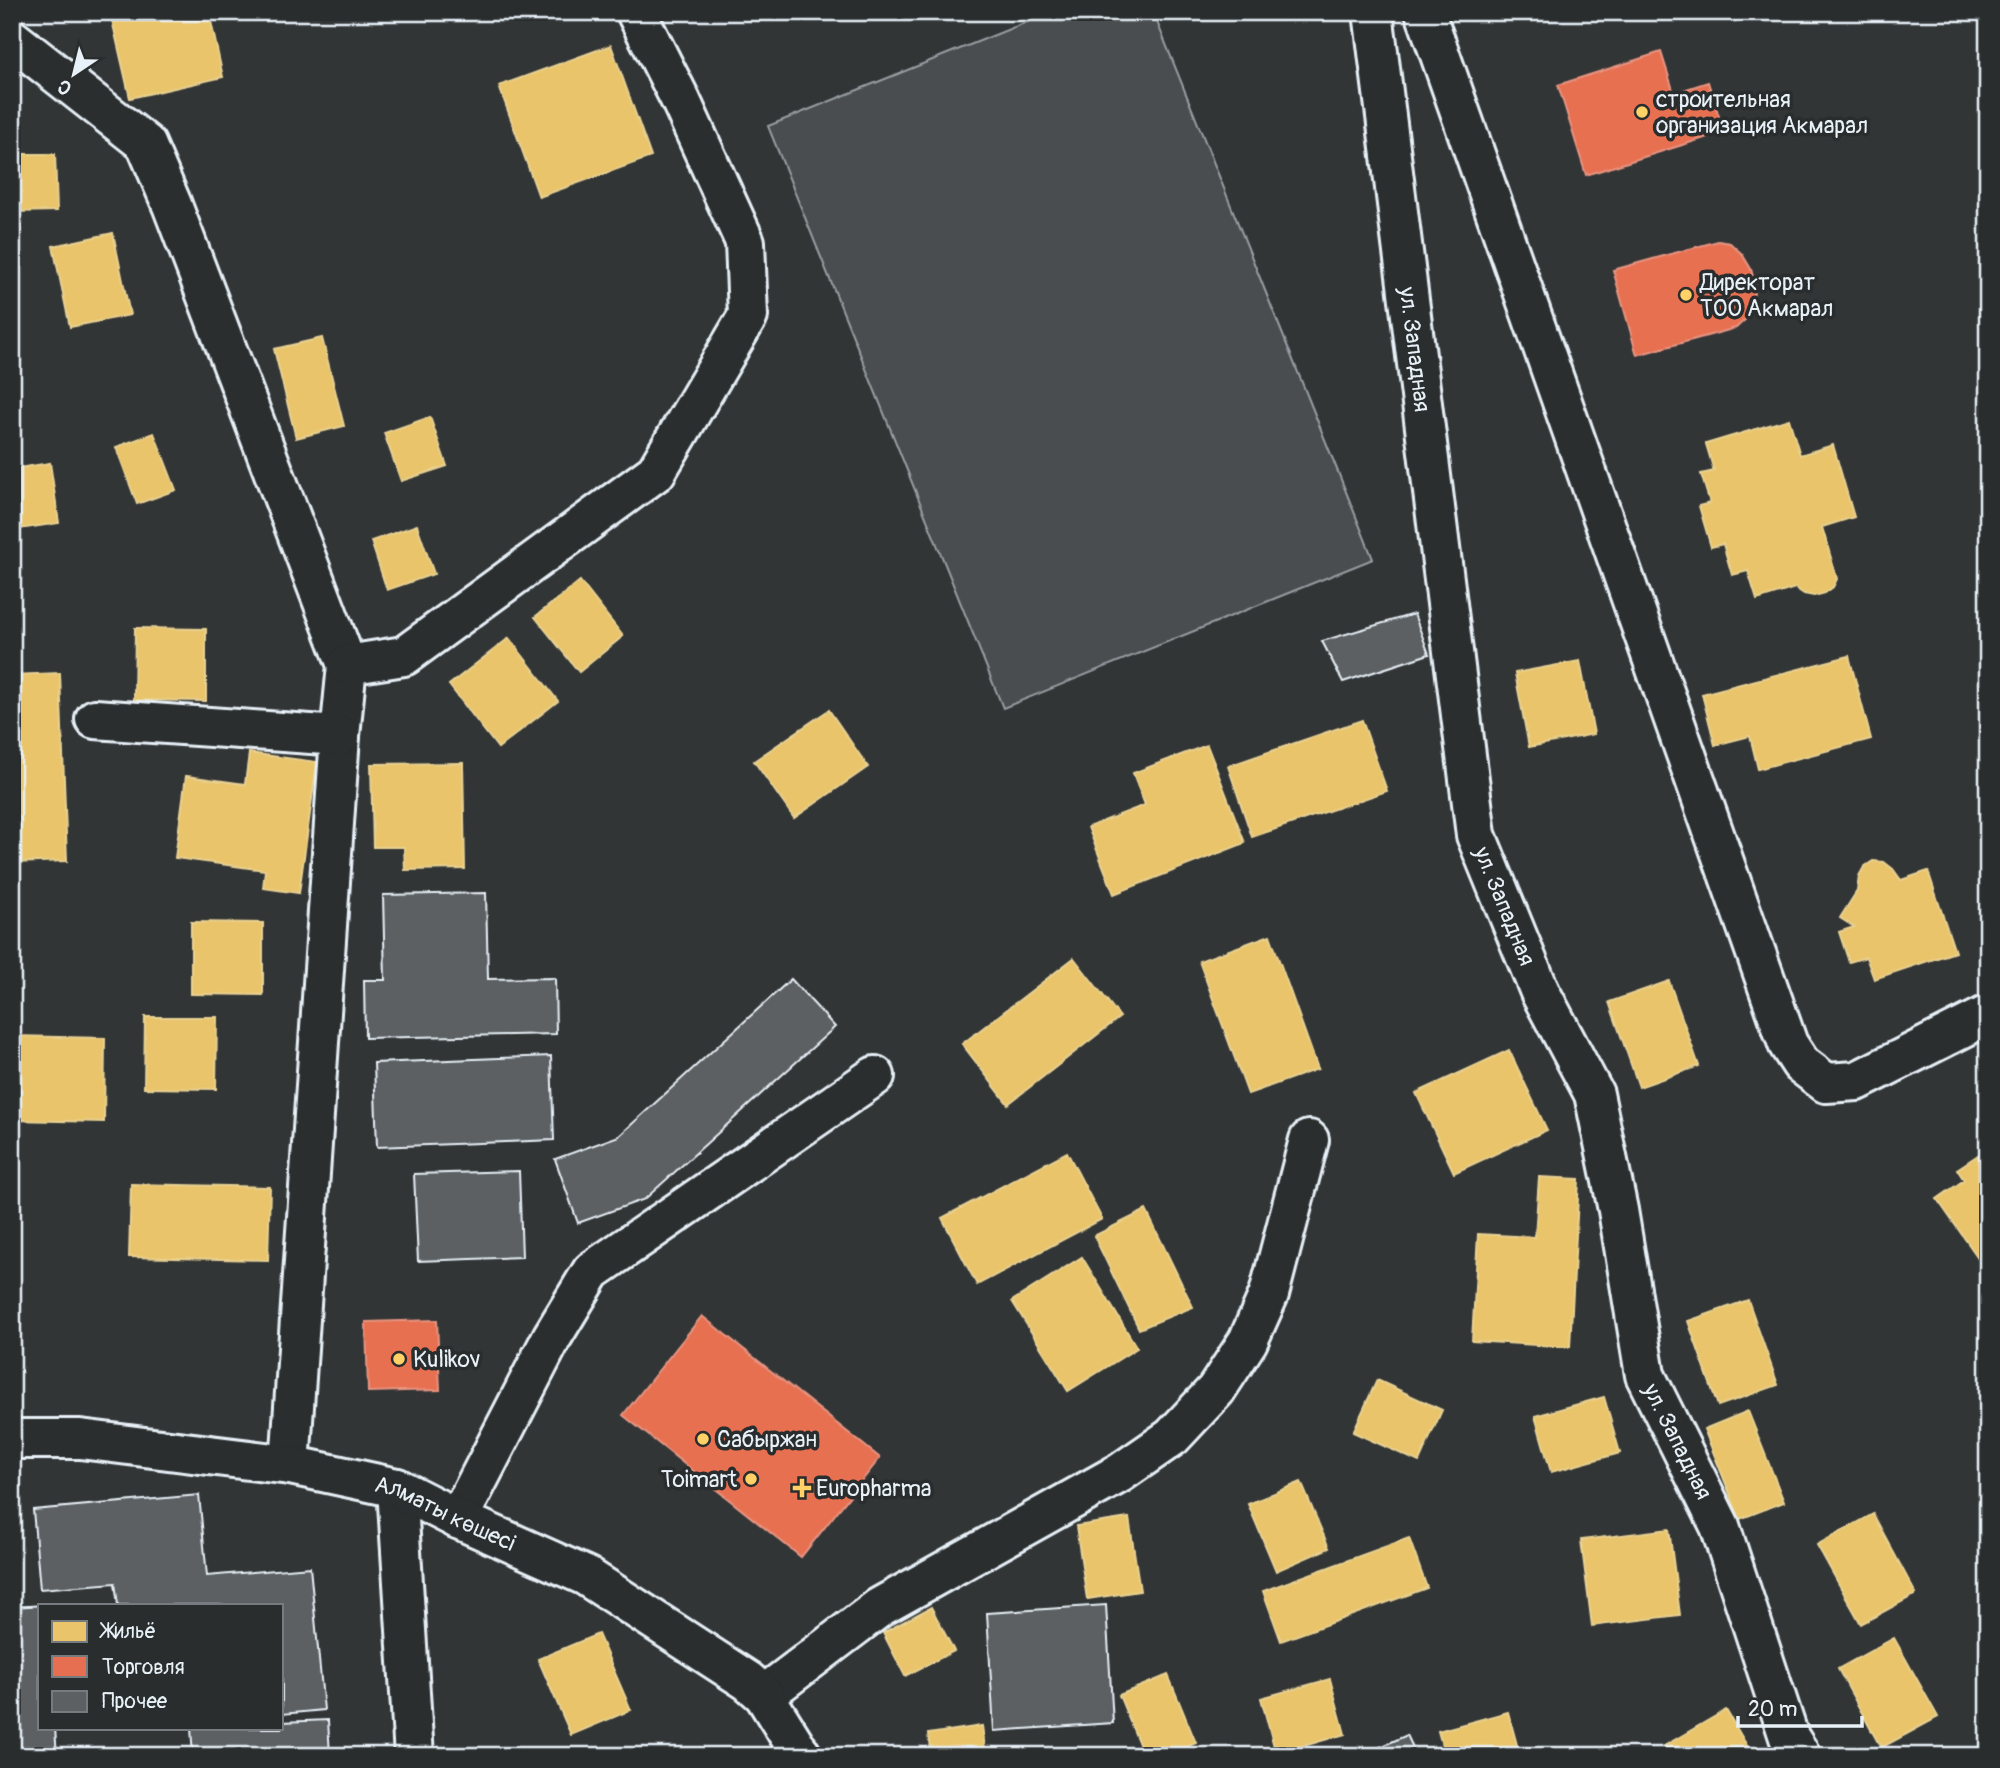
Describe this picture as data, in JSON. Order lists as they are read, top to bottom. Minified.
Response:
{"streets":{"street":["ул. Западная","Алматы көшесі"]},"places":{"other":["строительная организация Акмарал","Директорат ТОО Акмарал","Kulikov","Сабыржан","Toimart"],"health":["Europharma"]},"legend":["Жильё","Торговля","Прочее"],"scale_bar":"20 m","north":"bottom left"}
